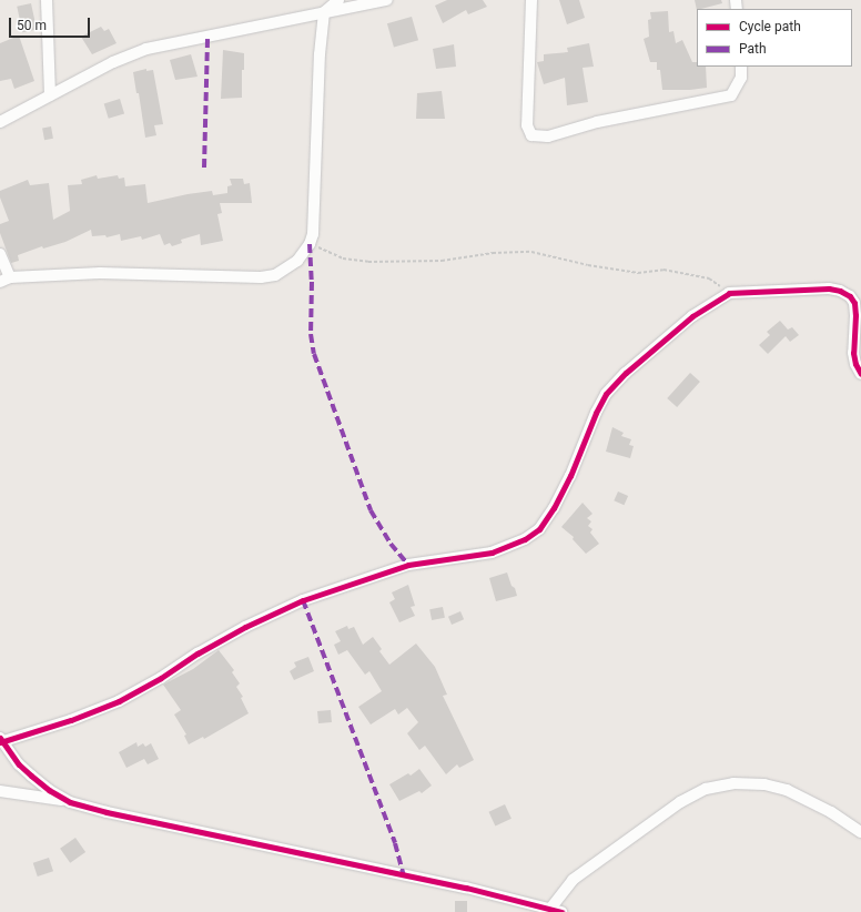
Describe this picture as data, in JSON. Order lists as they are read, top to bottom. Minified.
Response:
{"legend":["Cycle path","Path"],"scale_bar":"50 m"}
